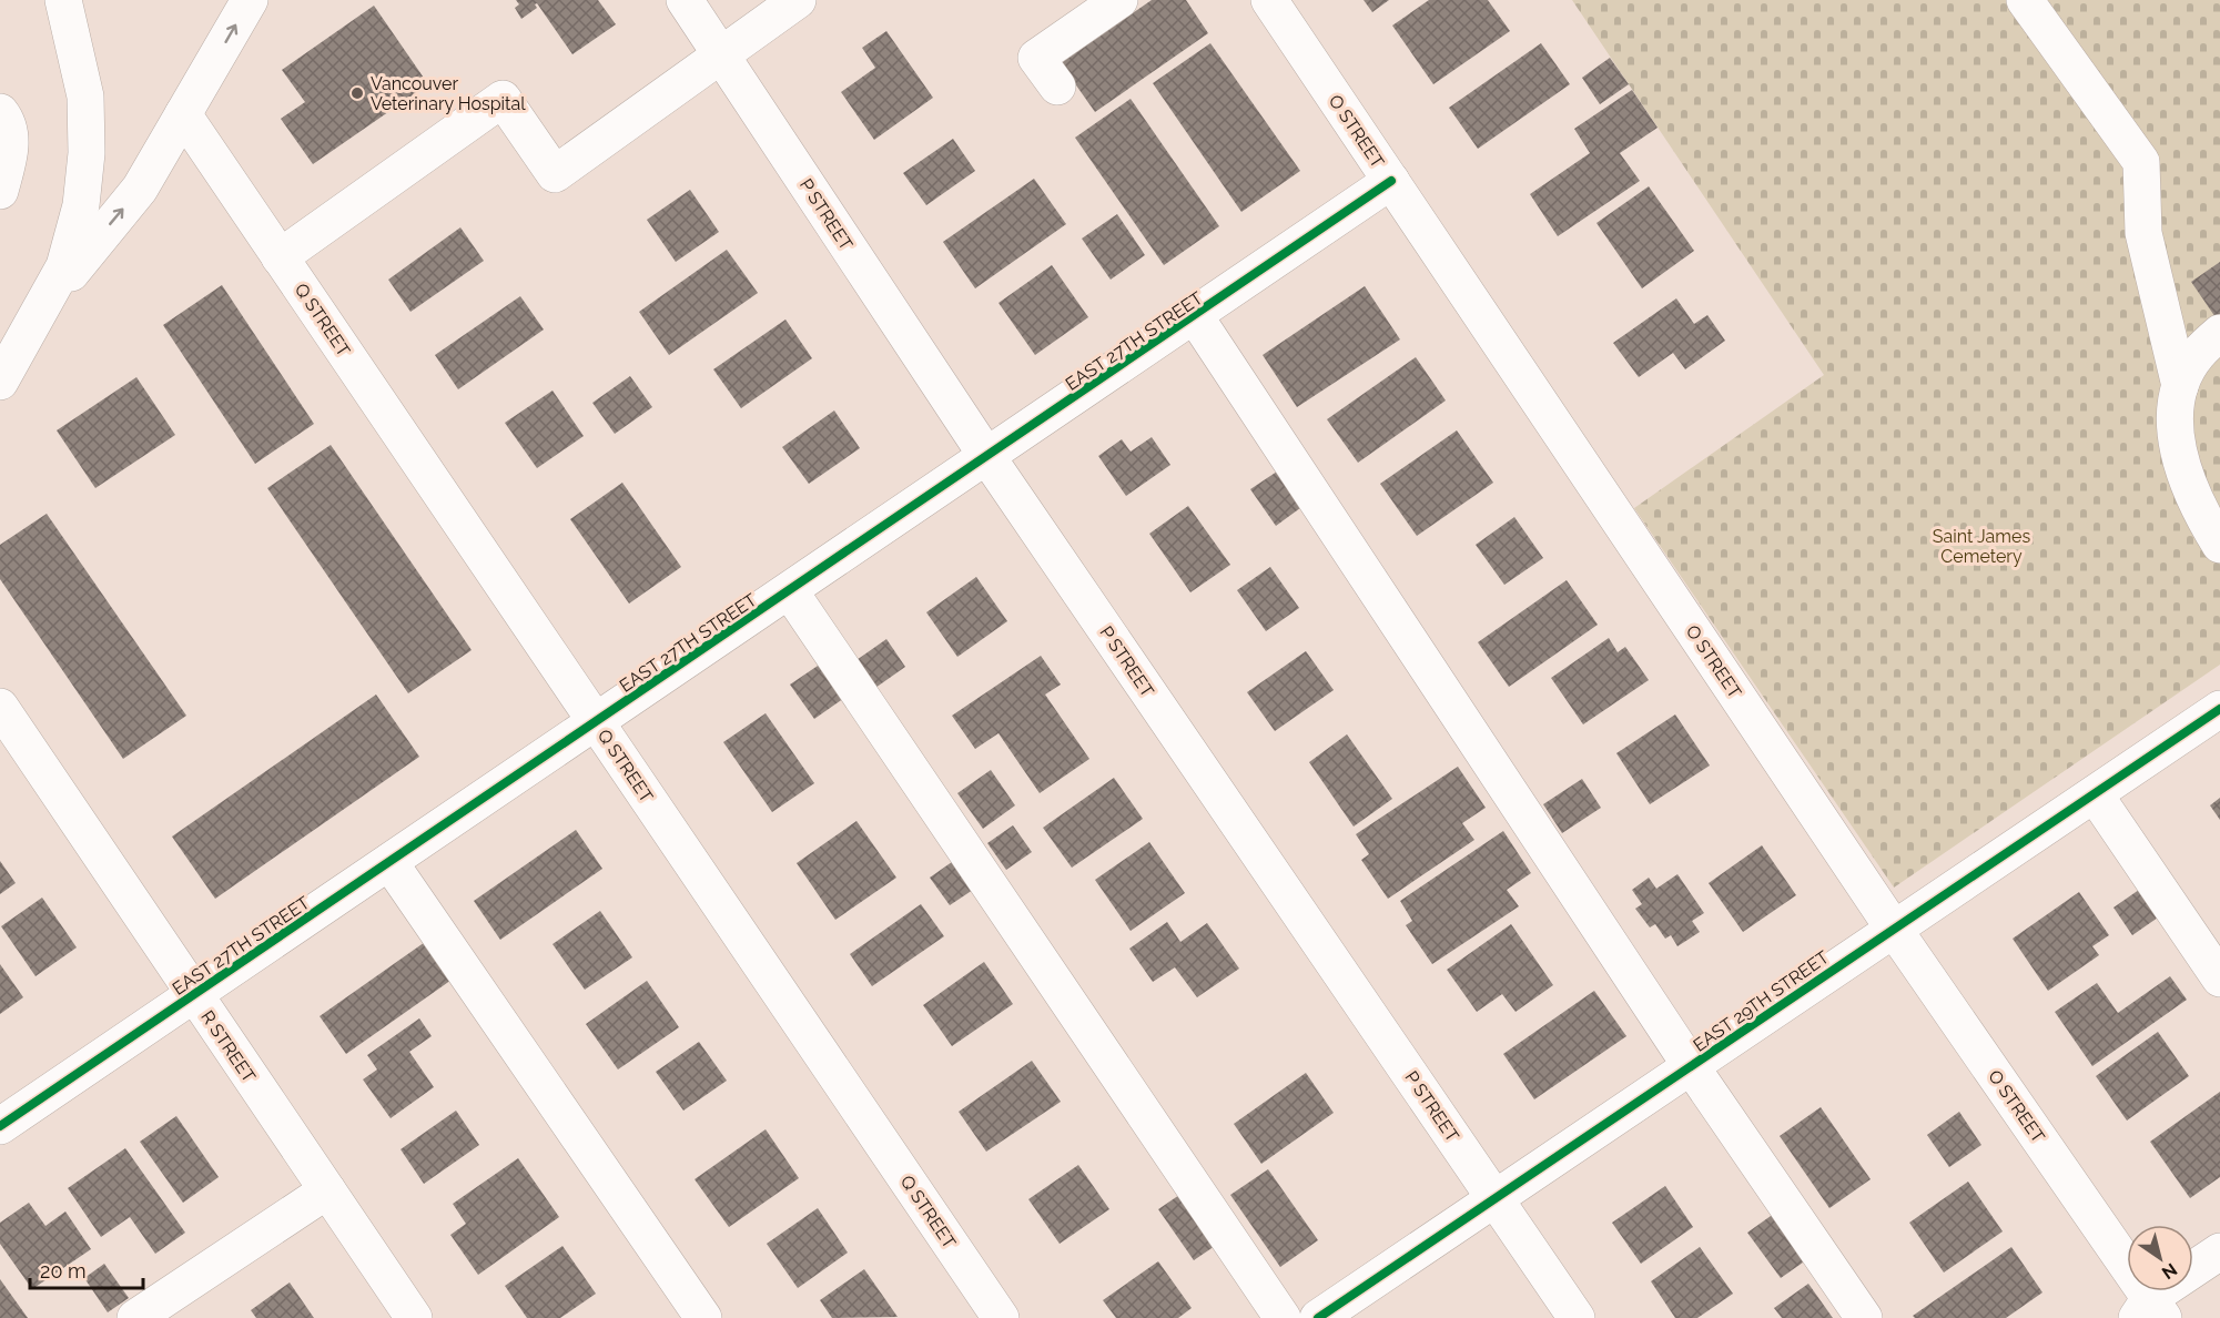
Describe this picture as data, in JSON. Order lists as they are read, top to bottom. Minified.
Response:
{"streets":{"street":["O STREET","P STREET","Q STREET","EAST 27TH STREET","EAST 29TH STREET","R STREET"]},"crossings":[["O STREET","EAST 27TH STREET"],["O STREET","EAST 29TH STREET"],["P STREET","EAST 27TH STREET"],["P STREET","EAST 29TH STREET"],["Q STREET","EAST 27TH STREET"],["EAST 27TH STREET","R STREET"]],"parks":["Saint James Cemetery"],"places":["Vancouver Veterinary Hospital"],"scale_bar":"20 m","north":"bottom right"}
